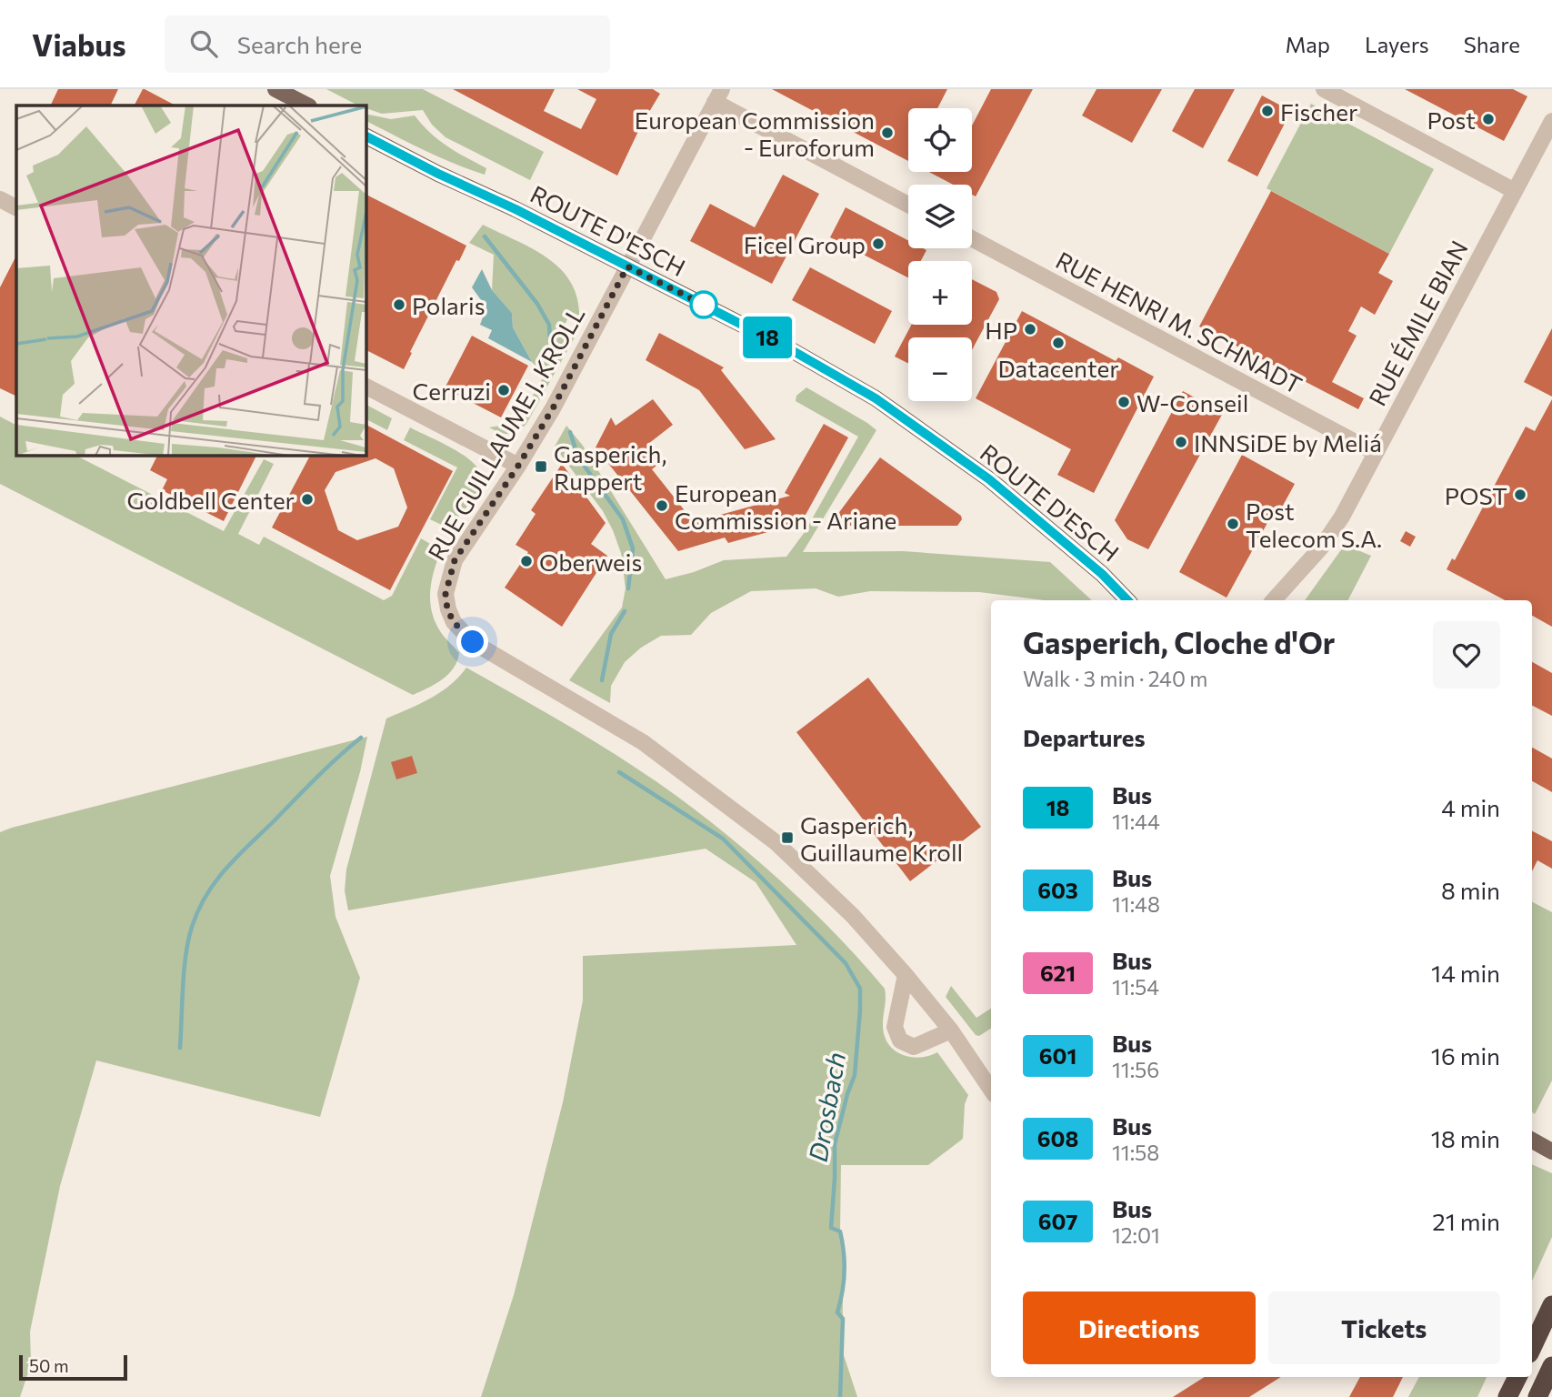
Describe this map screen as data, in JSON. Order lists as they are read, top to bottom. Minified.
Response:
{"streets":{"main road":["ROUTE D'ESCH"],"street":["RUE HENRI M. SCHNADT","RUE ÉMILE BIAN","RUE GUILLAUME J. KROLL"]},"crossings":[["ROUTE D'ESCH","RUE GUILLAUME J. KROLL"],["RUE HENRI M. SCHNADT","RUE ÉMILE BIAN"]],"water":["Drosbach"],"places":{"other":["Fischer","Post","European Commission - Euroforum","Ficel Group","Polaris","HP","Datacenter","Cerruzi","W-Conseil","INNSiDE by Meliá","POST","Goldbell Center","European Commission - Ariane","Post Telecom S.A.","Oberweis"],"transit":["Gasperich, Ruppert","Gasperich, Guillaume Kroll"]},"lines":["bus line 18"],"scale_bar":"50 m","page":{"header":"Viabus","search":"Search here","nav":["Map","Layers","Share"],"on_map":"18","map_buttons":["+","−"],"heading":[["Gasperich, Cloche d'Or","Walk · 3 min · 240 m"],"Departures"],"list":[{"mark":"18","name":"Bus","note":"11:44","value":"4 min"},{"mark":"603","name":"Bus","note":"11:48","value":"8 min"},{"mark":"621","name":"Bus","note":"11:54","value":"14 min"},{"mark":"601","name":"Bus","note":"11:56","value":"16 min"},{"mark":"608","name":"Bus","note":"11:58","value":"18 min"},{"mark":"607","name":"Bus","note":"12:01","value":"21 min"}],"buttons":["Directions","Tickets"],"scale":"50 m"}}
